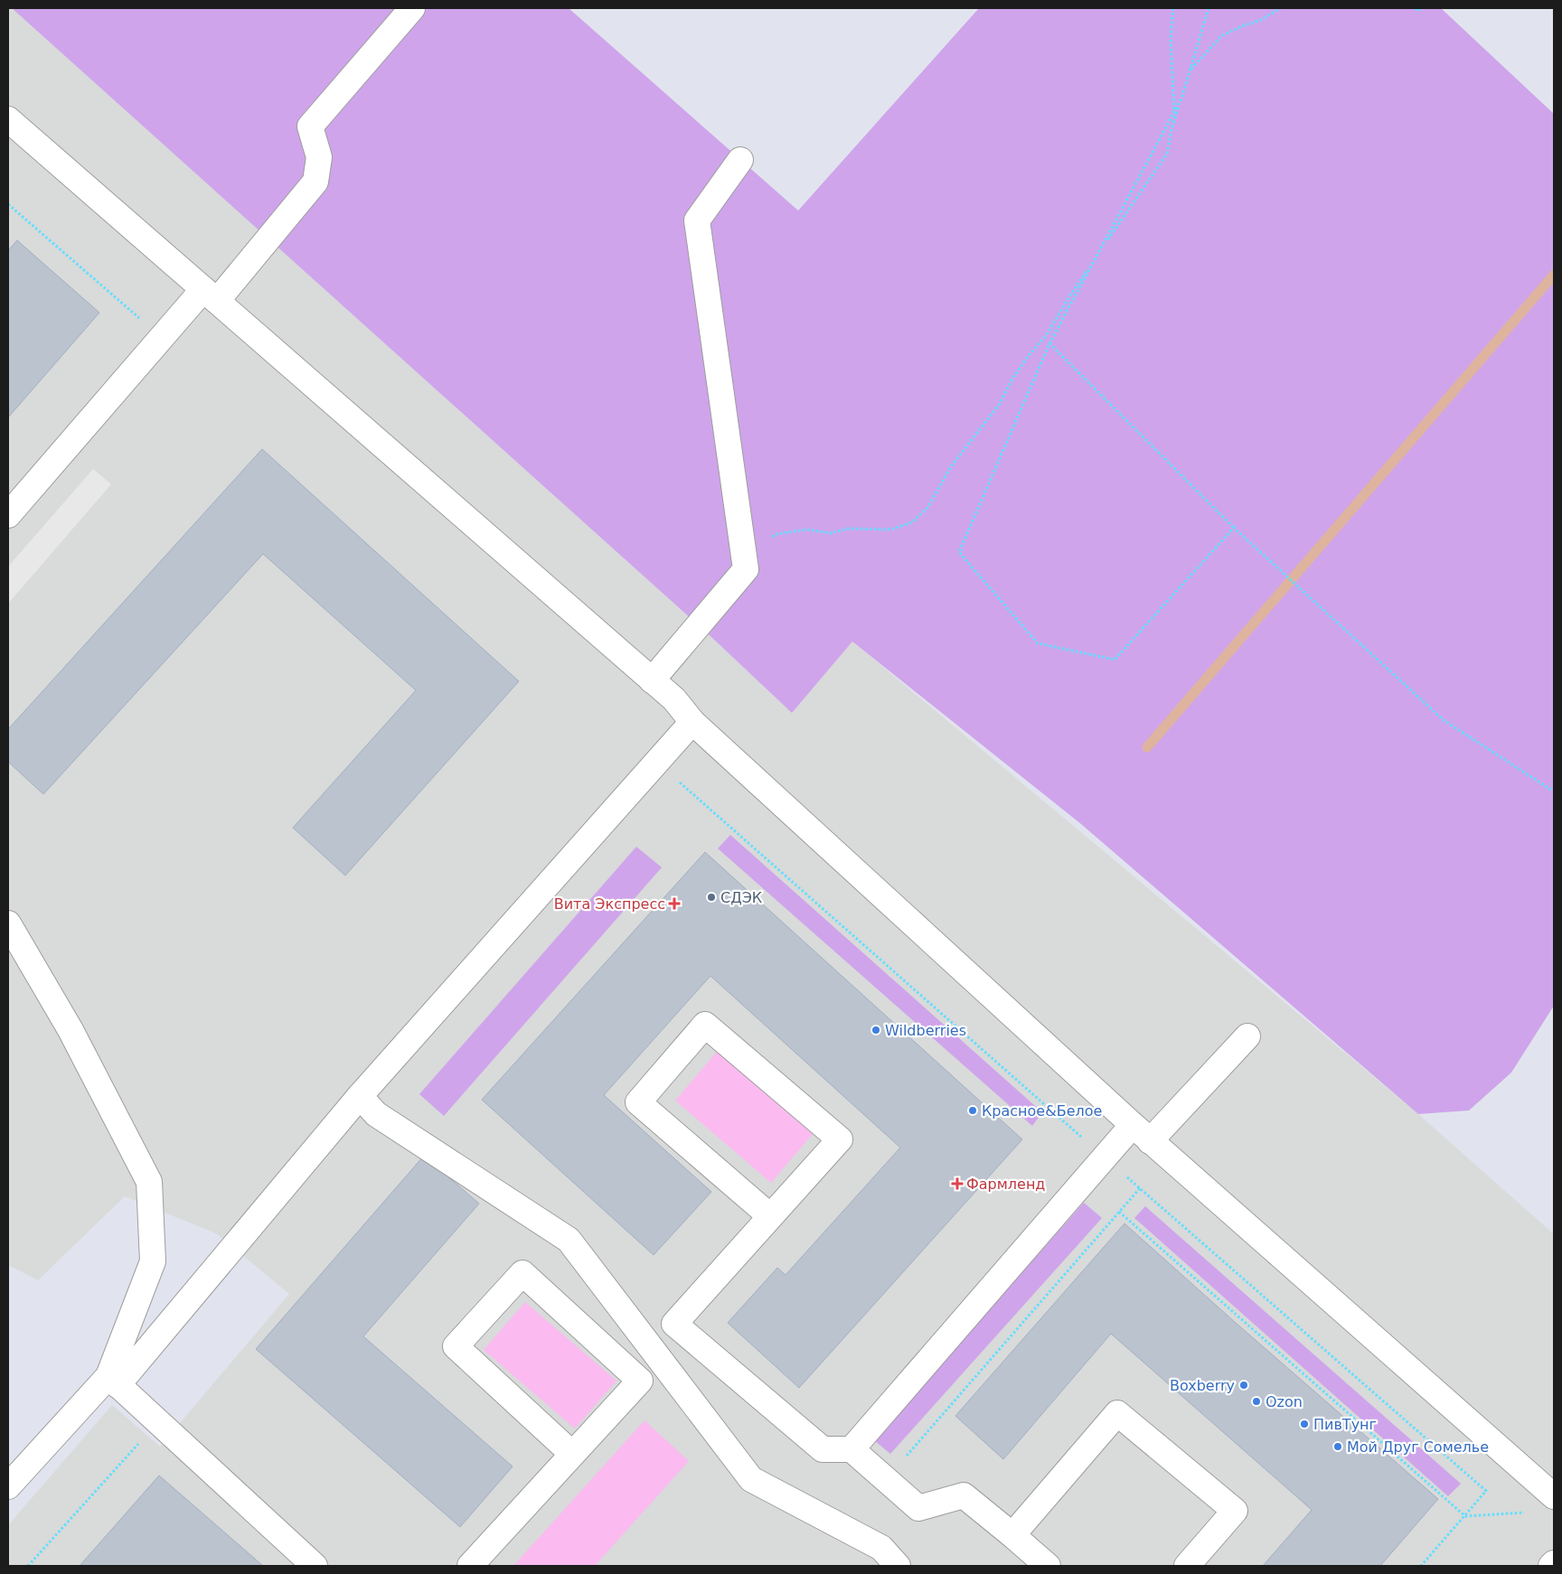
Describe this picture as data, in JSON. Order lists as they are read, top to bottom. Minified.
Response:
{"places":{"other":["СДЭК","Wildberries","Красное&Белое","Boxberry","Ozon","ПивТунг","Мой Друг Сомелье"],"health":["Вита Экспресс","Фармленд"]}}
